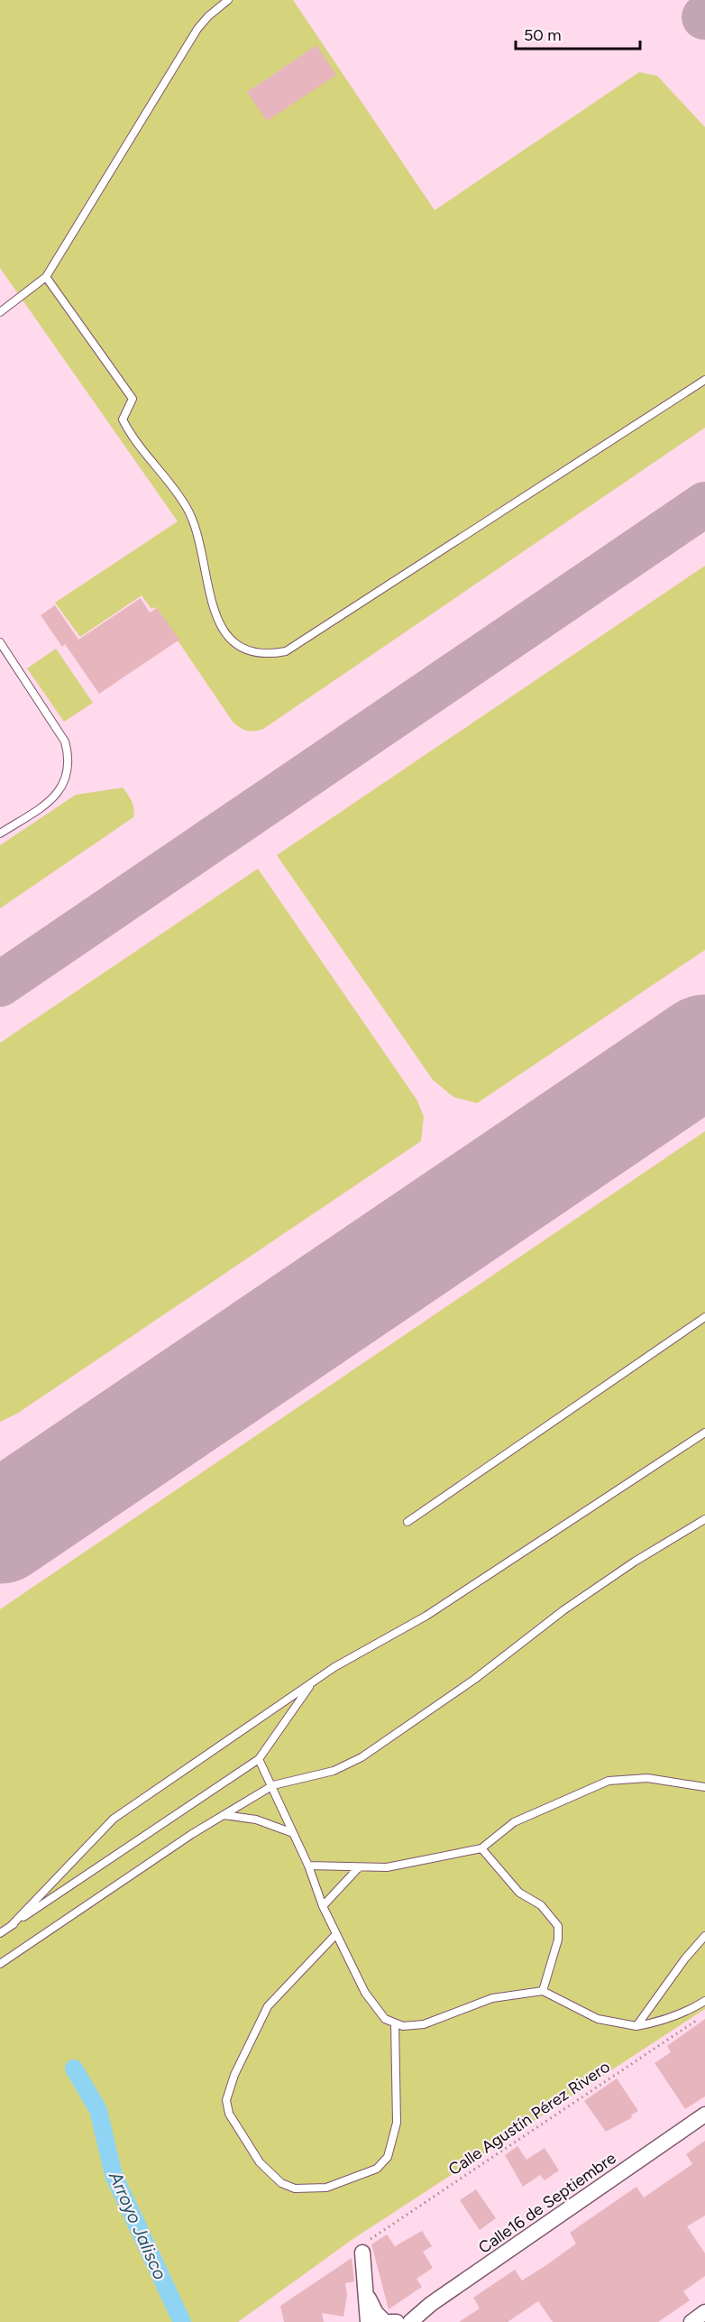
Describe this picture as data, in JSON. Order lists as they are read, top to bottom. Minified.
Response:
{"streets":{"street":["Calle16 de Septiembre"],"path":["Calle Agustín Pérez Rivero"]},"water":["Arroyo Jalisco"],"scale_bar":"50 m"}
